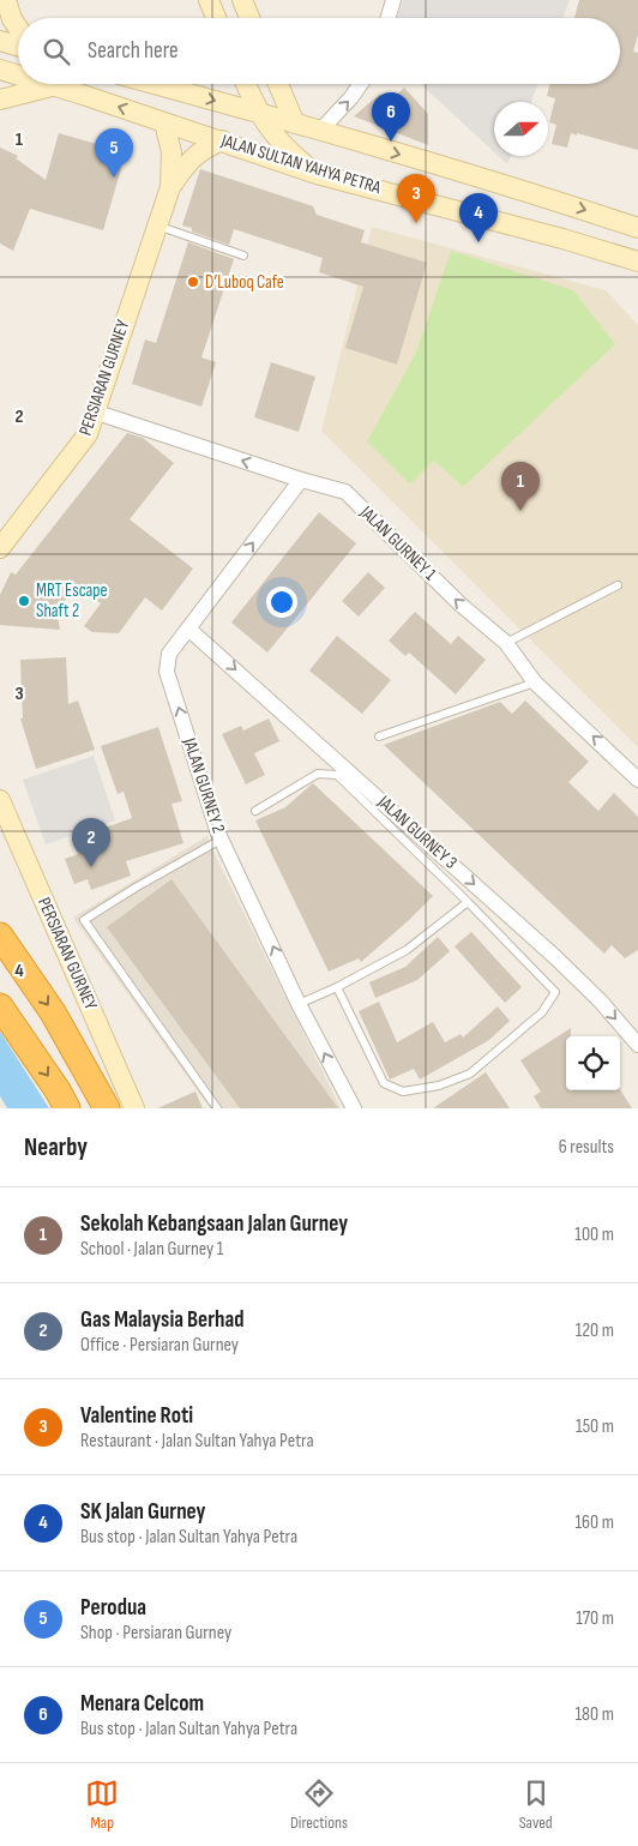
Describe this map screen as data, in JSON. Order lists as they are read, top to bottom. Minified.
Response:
{"streets":{"main road":["JALAN SULTAN YAHYA PETRA","PERSIARAN GURNEY"],"street":["JALAN GURNEY 1","JALAN GURNEY 2","JALAN GURNEY 3"]},"crossings":[["JALAN SULTAN YAHYA PETRA","PERSIARAN GURNEY"],["PERSIARAN GURNEY","JALAN GURNEY 1"],["JALAN GURNEY 1","JALAN GURNEY 2"],["JALAN GURNEY 2","JALAN GURNEY 3"]],"one_way":["JALAN GURNEY 1","JALAN GURNEY 2","JALAN GURNEY 3"],"places":["D’Luboq Cafe","MRT Escape Shaft 2"],"north":"right","page":{"search":"Search here","pins":["6","5","3","4","1","2"],"heading":["Nearby","6 results"],"list":[{"mark":"1","name":"Sekolah Kebangsaan Jalan Gurney","note":"School · Jalan Gurney 1","value":"100 m"},{"mark":"2","name":"Gas Malaysia Berhad","note":"Office · Persiaran Gurney","value":"120 m"},{"mark":"3","name":"Valentine Roti","note":"Restaurant · Jalan Sultan Yahya Petra","value":"150 m"},{"mark":"4","name":"SK Jalan Gurney","note":"Bus stop · Jalan Sultan Yahya Petra","value":"160 m"},{"mark":"5","name":"Perodua","note":"Shop · Persiaran Gurney","value":"170 m"},{"mark":"6","name":"Menara Celcom","note":"Bus stop · Jalan Sultan Yahya Petra","value":"180 m"}],"nav":["Map","Directions","Saved"]},"grid":{"rows":["1","2","3","4"]}}
